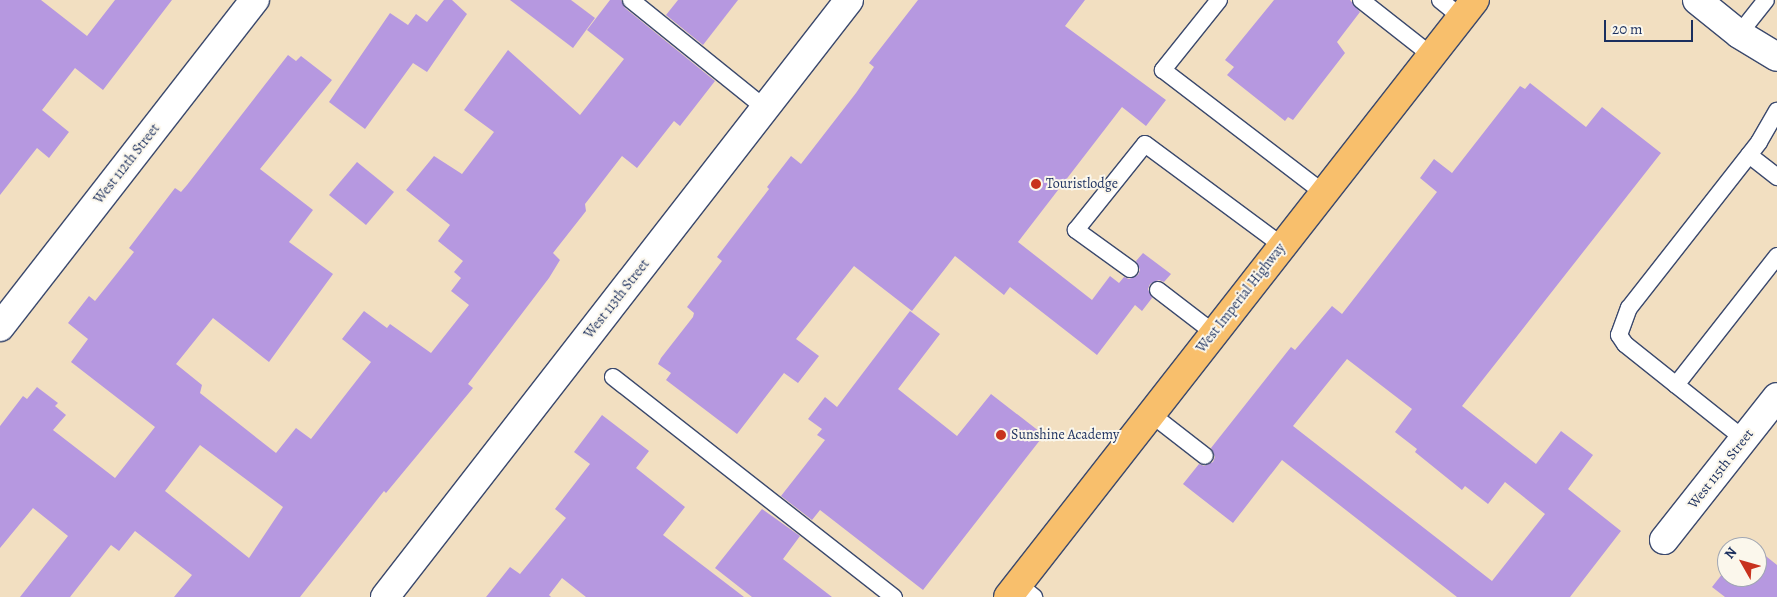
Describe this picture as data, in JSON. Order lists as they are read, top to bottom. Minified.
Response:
{"streets":{"main road":["West Imperial Highway"],"street":["West 112th Street","West 113th Street","West 115th Street"]},"places":["Touristlodge","Sunshine Academy"],"scale_bar":"20 m","north":"top left"}
